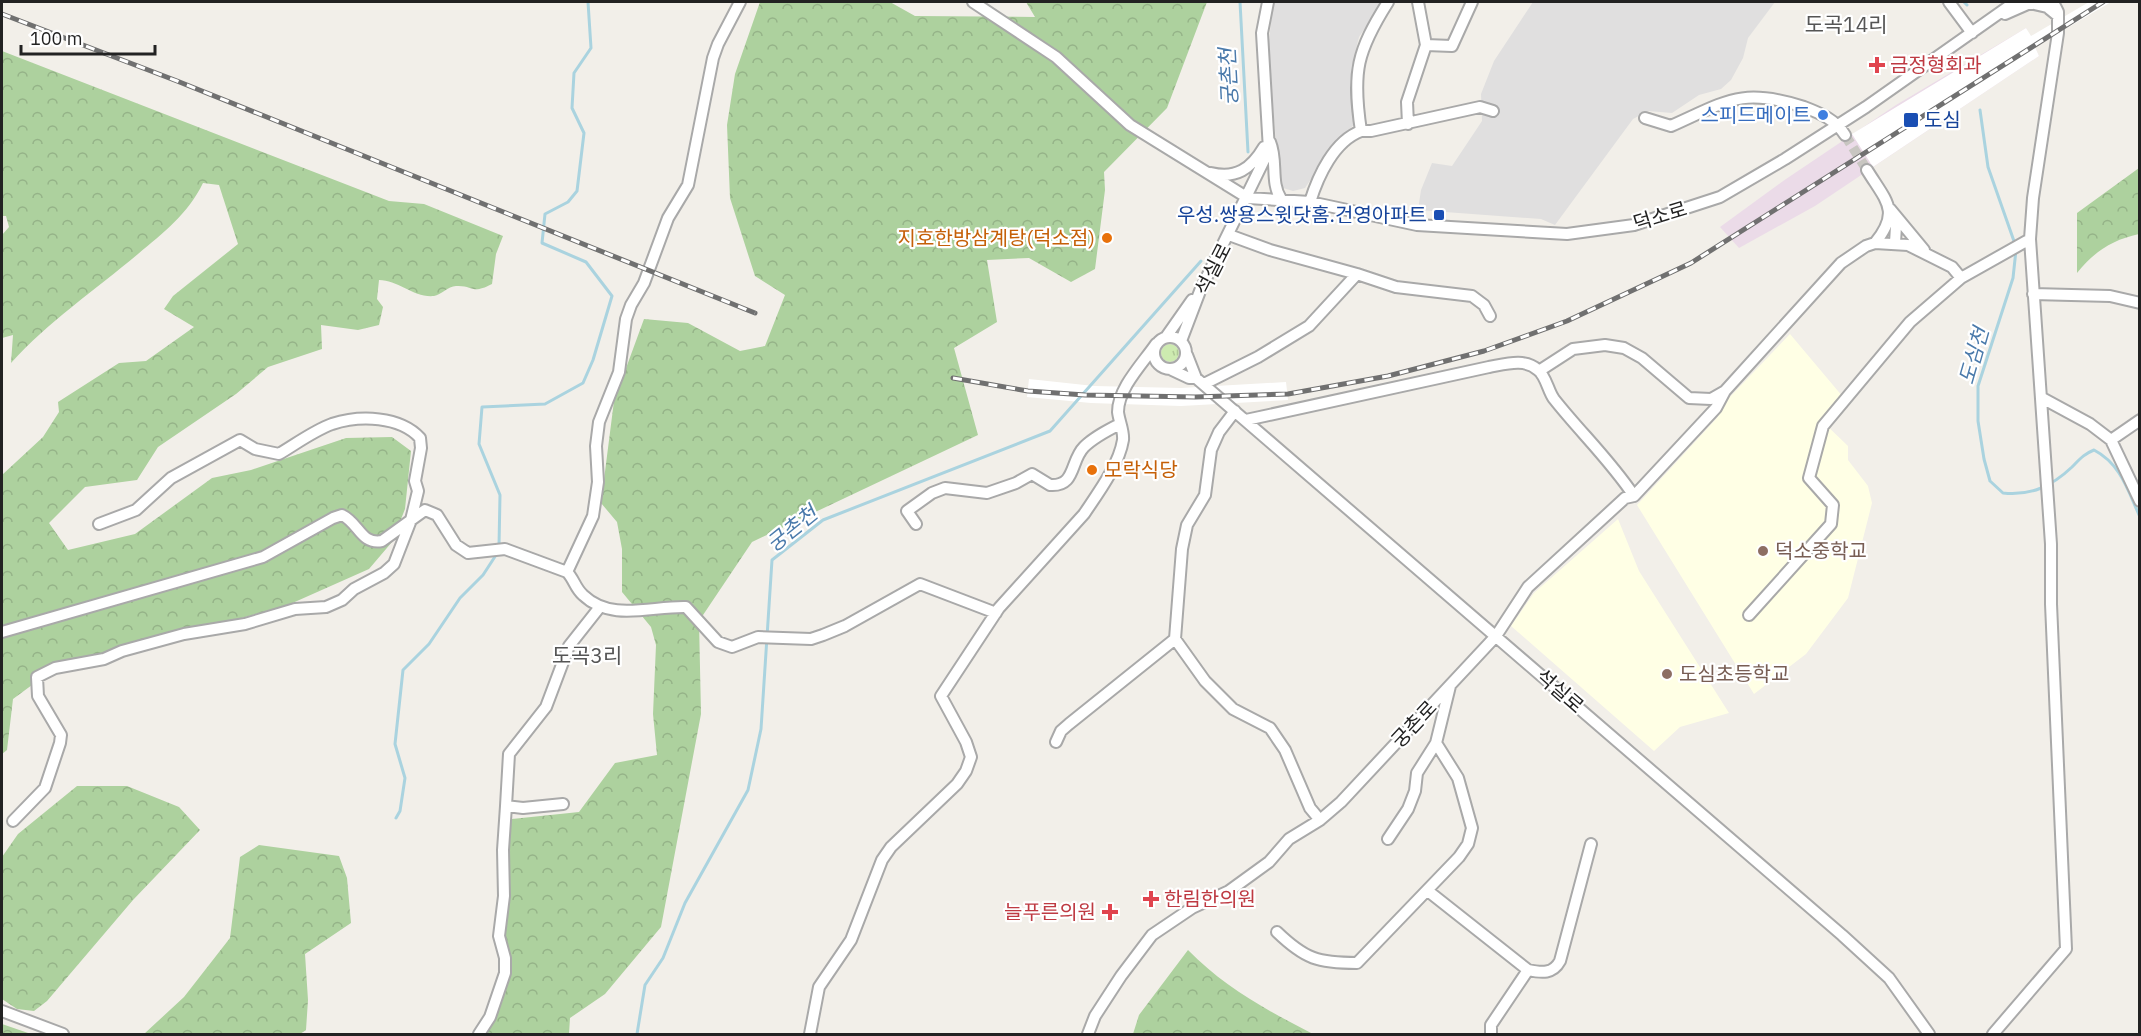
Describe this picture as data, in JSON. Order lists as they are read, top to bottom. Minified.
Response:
{"streets":{"street":["덕소로","석실로","궁촌로"]},"crossings":[["덕소로","석실로"],["석실로","궁촌로"]],"districts":["도곡14리","도곡3리"],"water":["궁촌천","도심천"],"places":{"health":["금정형회과","한림한의원","늘푸른의원"],"other":["스피드메이트","지호한방삼계탕(덕소점)","모락식당","덕소중학교","도심초등학교"],"transit":["도심","우성.쌍용스윗닷홈.건영아파트"]},"scale_bar":"100 m"}
